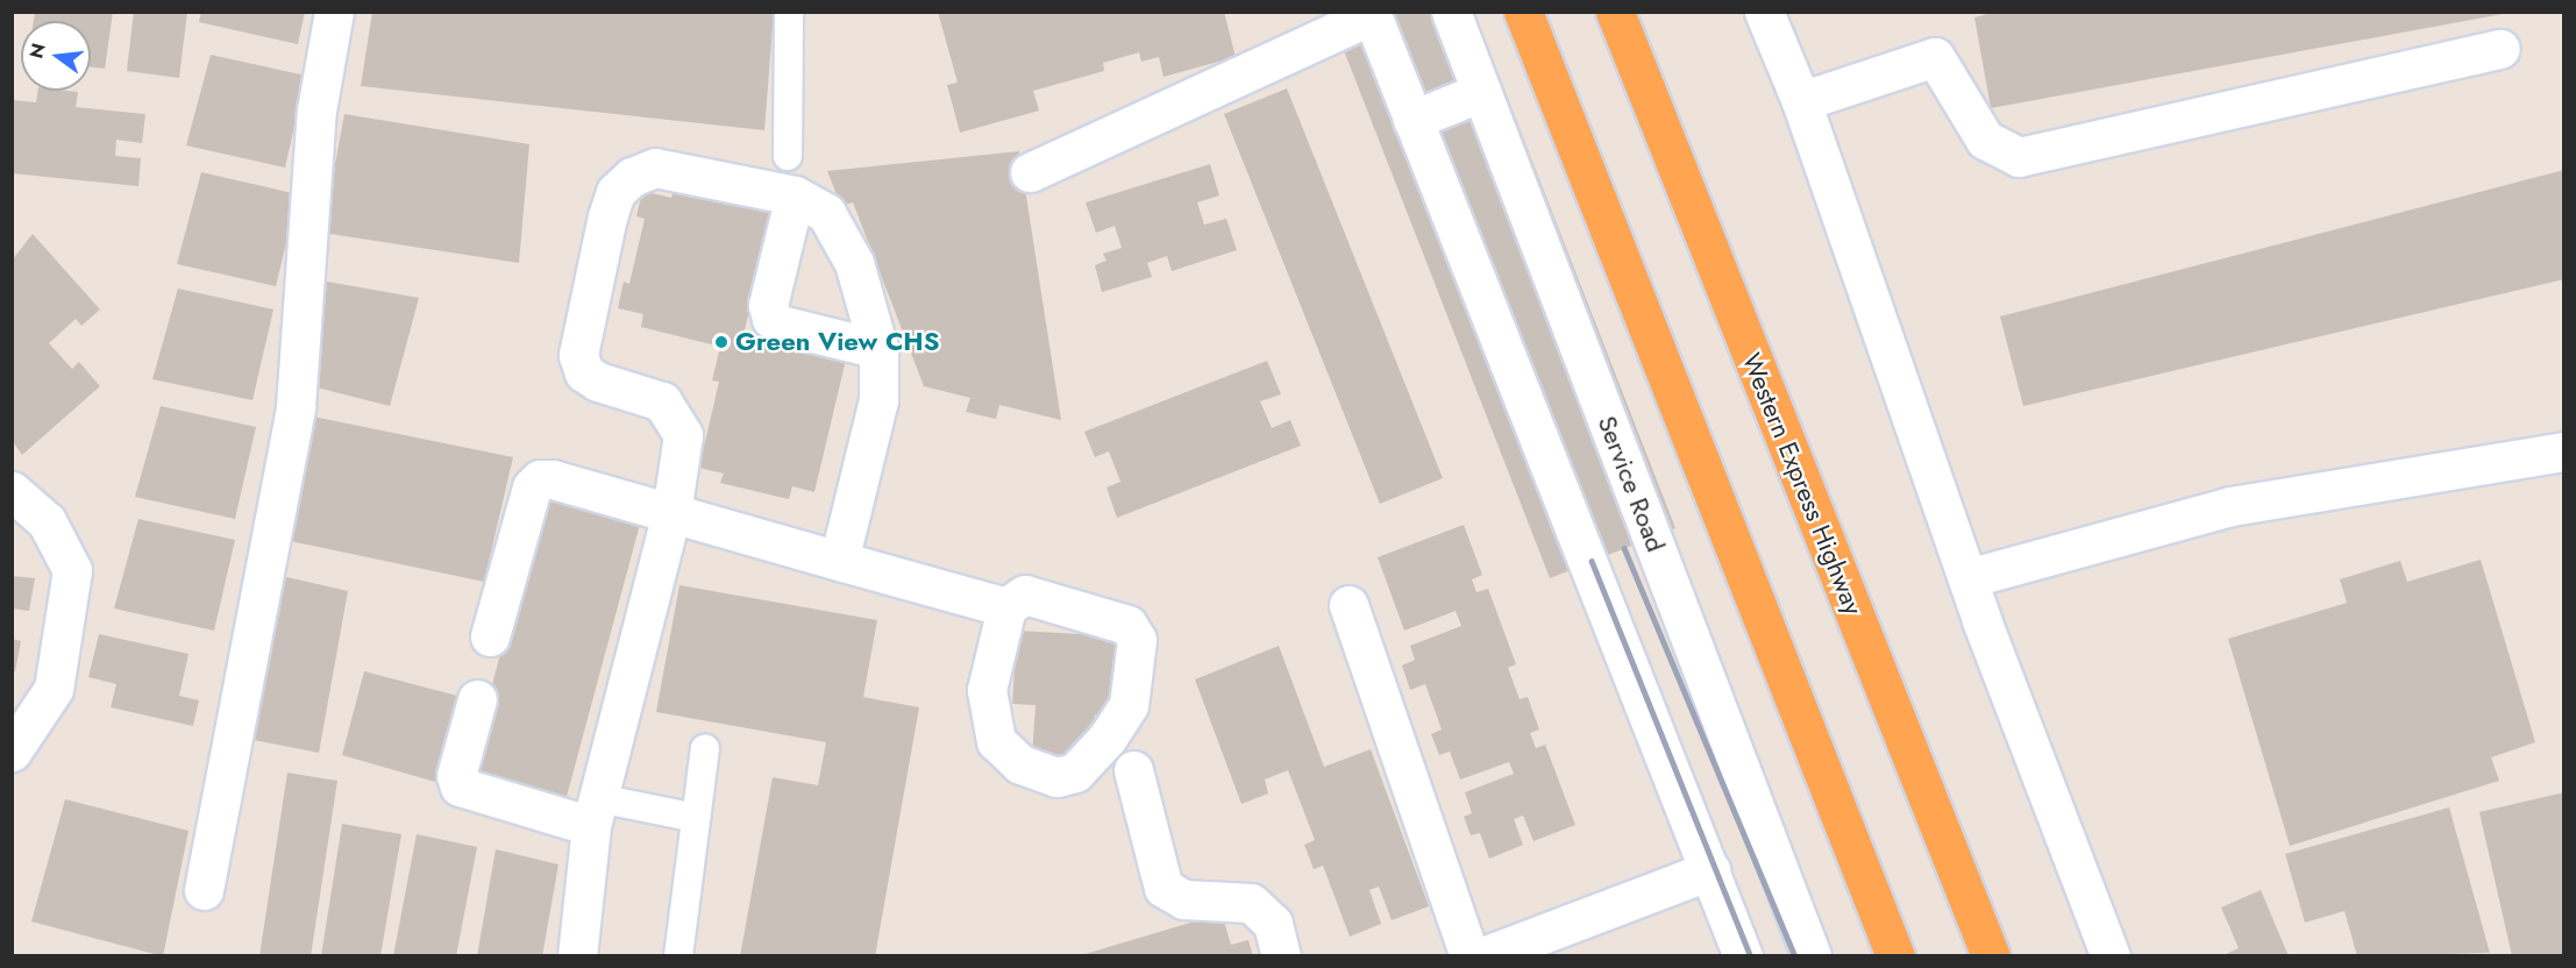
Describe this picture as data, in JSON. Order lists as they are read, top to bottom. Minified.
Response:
{"streets":{"highway":["Western Express Highway"],"street":["Service Road"]},"places":["Green View CHS"],"north":"left"}
